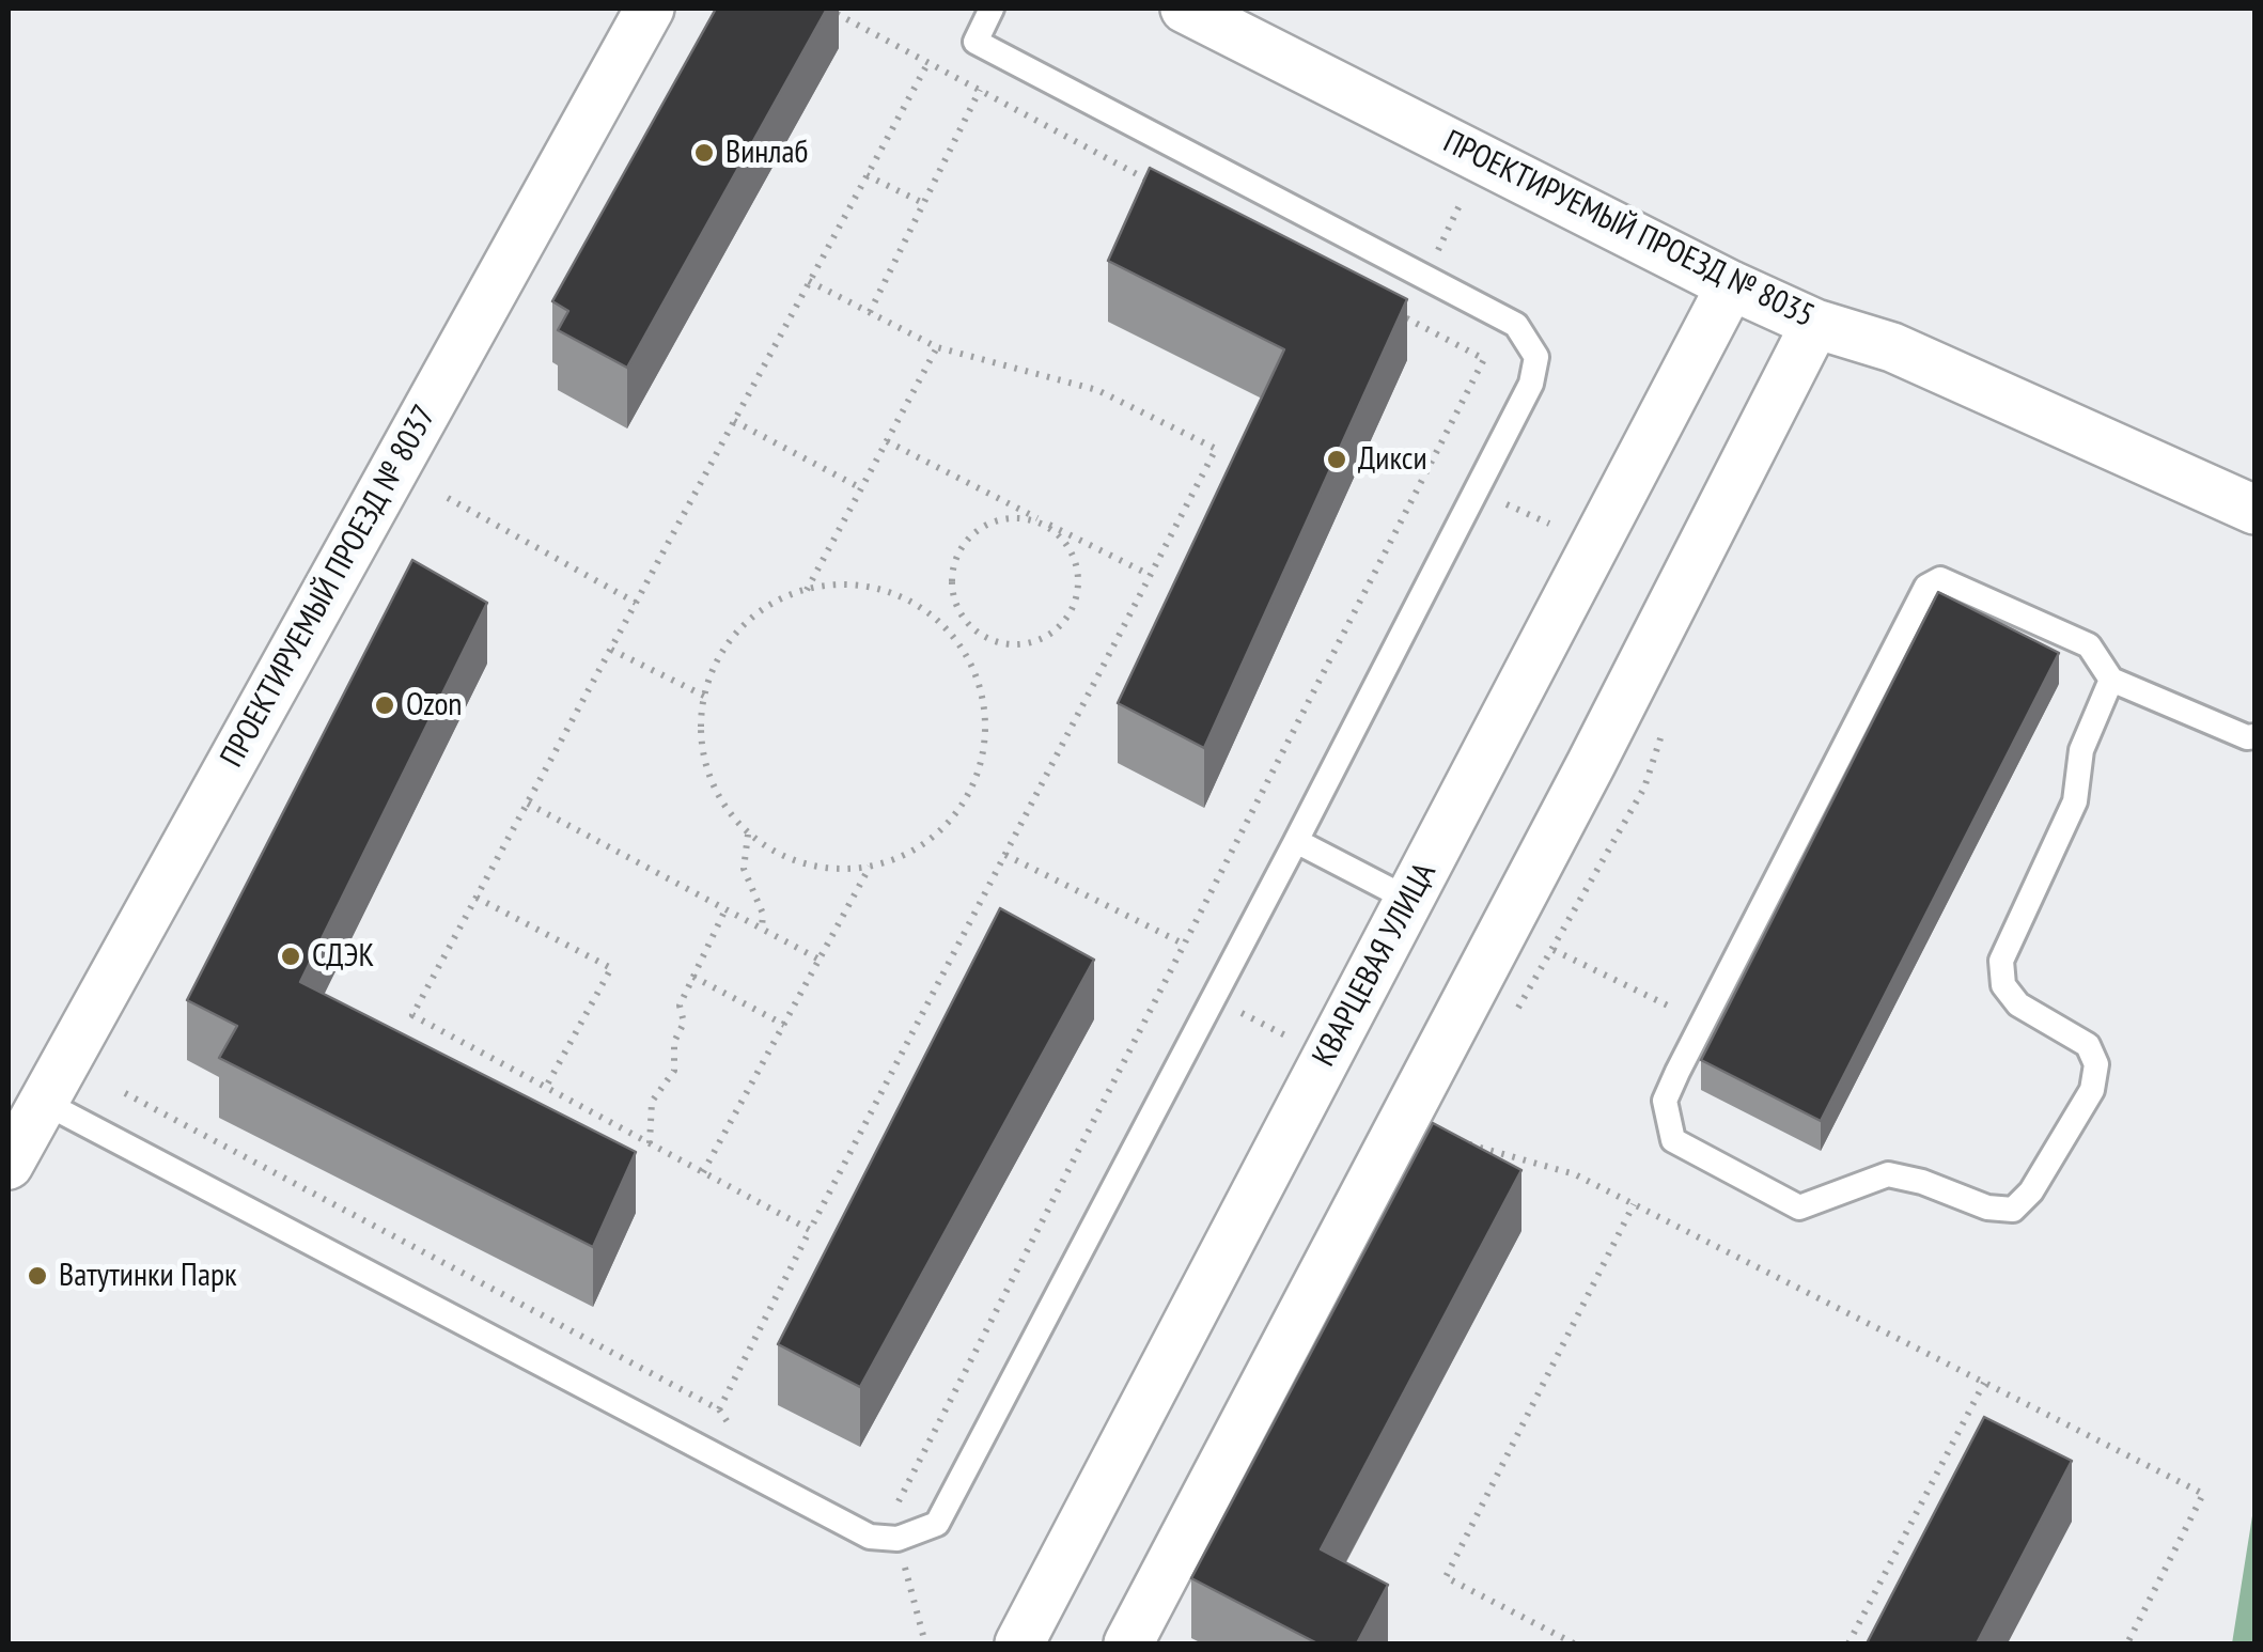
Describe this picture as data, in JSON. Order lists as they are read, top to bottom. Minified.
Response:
{"streets":{"street":["ПРОЕКТИРУЕМЫЙ ПРОЕЗД № 8035","ПРОЕКТИРУЕМЫЙ ПРОЕЗД № 8037","КВАРЦЕВАЯ УЛИЦА"]},"crossings":[["ПРОЕКТИРУЕМЫЙ ПРОЕЗД № 8035","КВАРЦЕВАЯ УЛИЦА"]],"places":["Винлаб","Дикси","Ozon","СДЭК","Ватутинки Парк"]}
